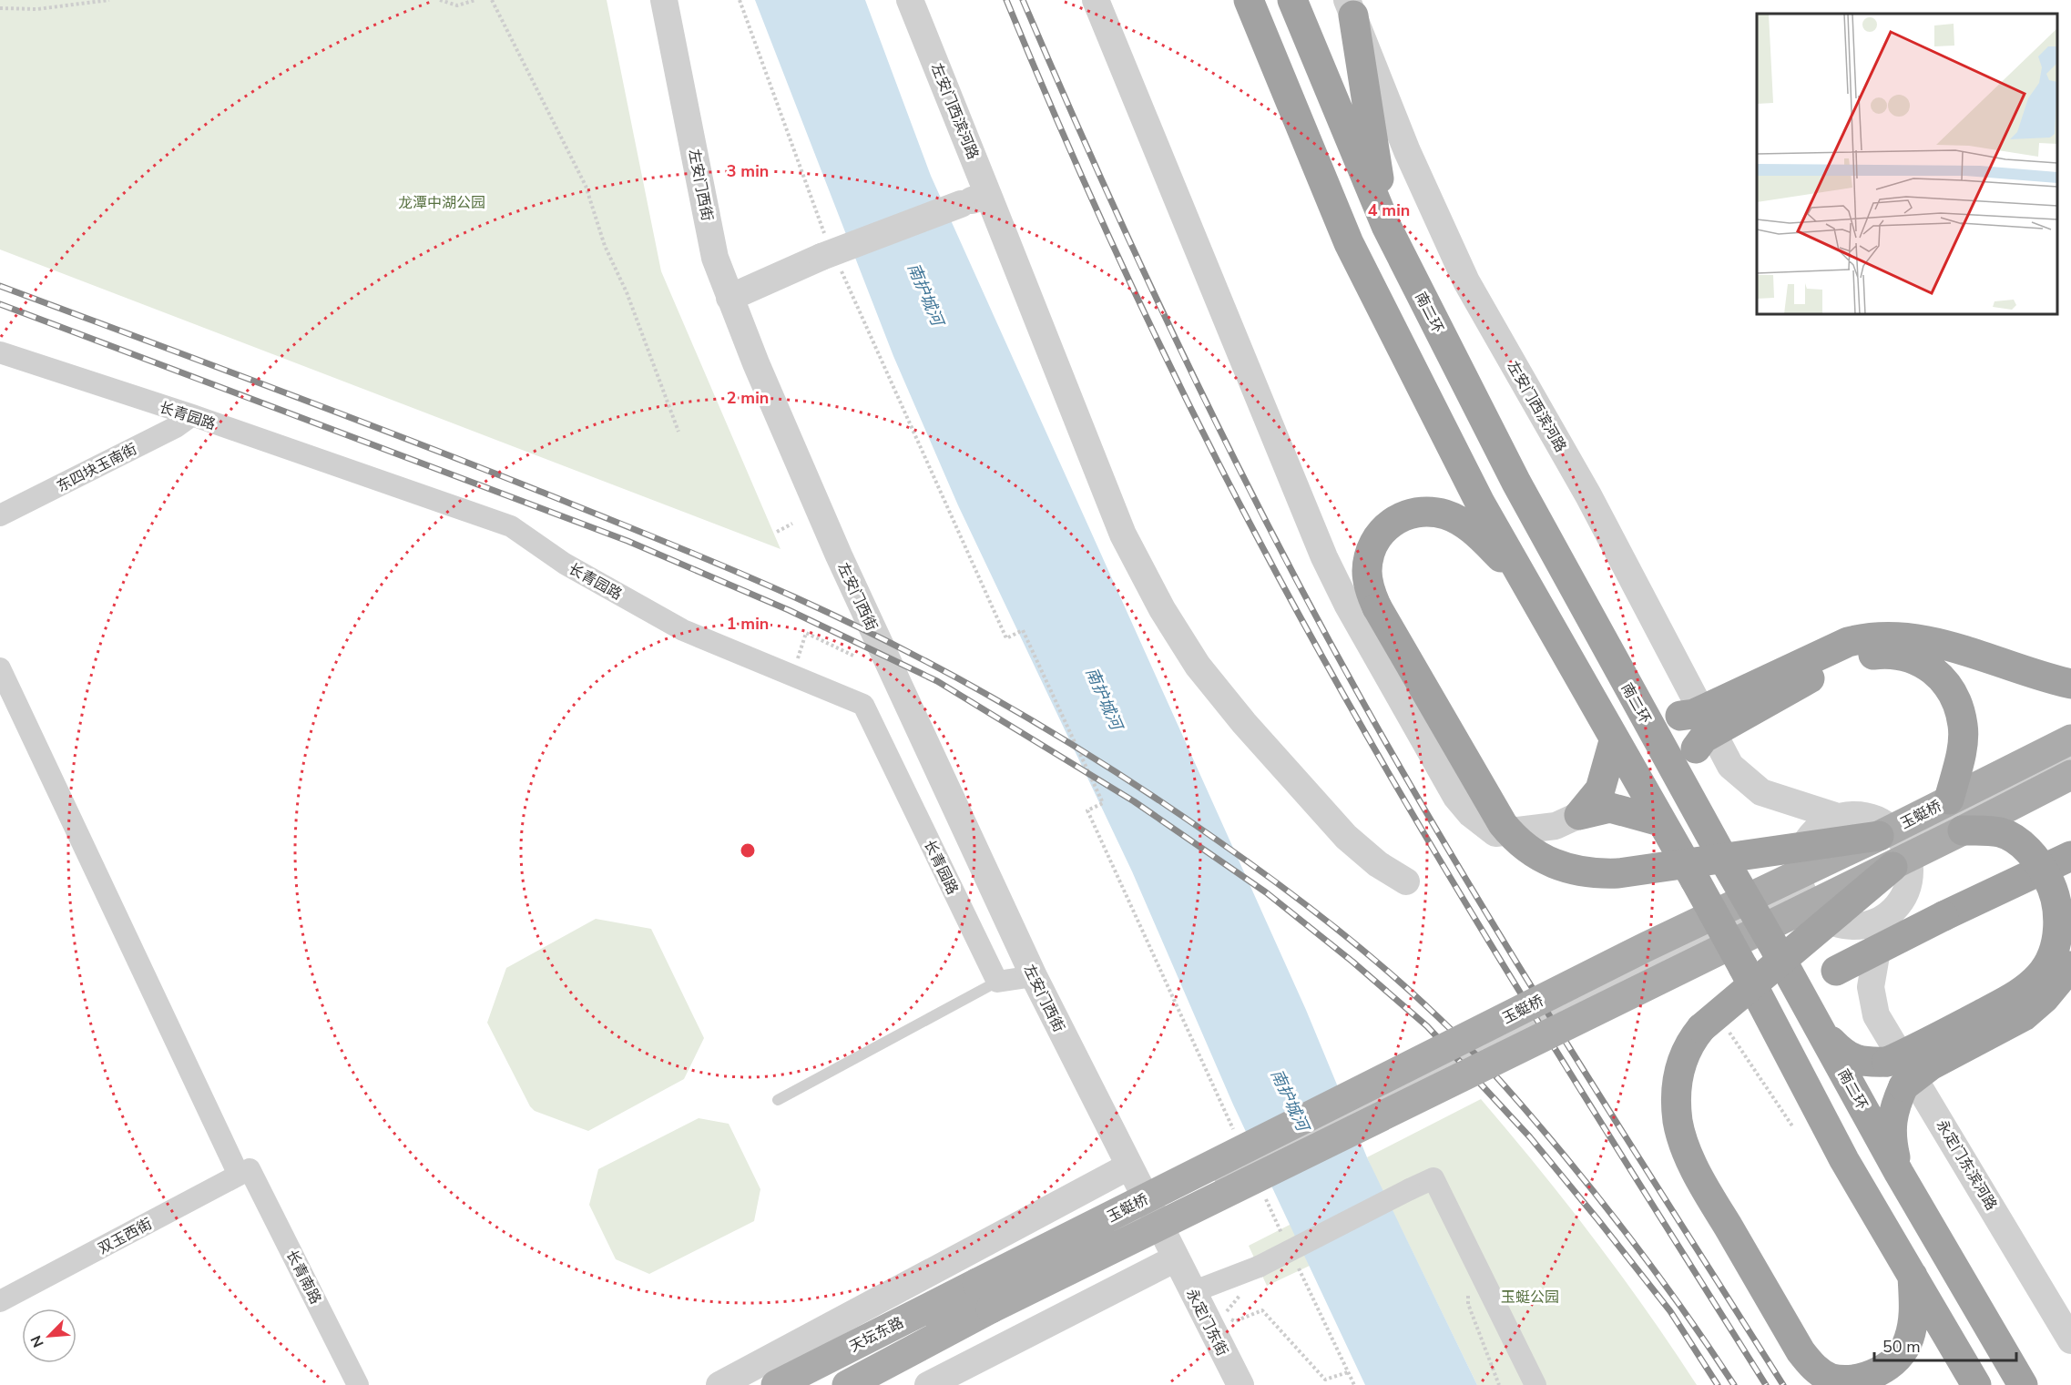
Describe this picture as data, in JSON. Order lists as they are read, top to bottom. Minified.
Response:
{"streets":{"highway":["南二环"],"main road":["玉蜓桥","天坛东路"],"street":["左安门西滨河路","左安门西街","长青园路","东四块玉南街","永定门东滨河路","双玉西街","长青南路","永定门东街"]},"crossings":[["左安门西滨河路","玉蜓桥"],["左安门西滨河路","永定门东滨河路"],["左安门西街","永定门东街"],["长青园路","东四块玉南街"],["玉蜓桥","永定门东滨河路"],["玉蜓桥","天坛东路"],["双玉西街","长青南路"]],"water":["南护城河"],"parks":["龙潭中湖公园","玉蜓公园"],"scale_bar":"50 m","north":"bottom left","rings":["3 min","4 min","2 min","1 min"]}
